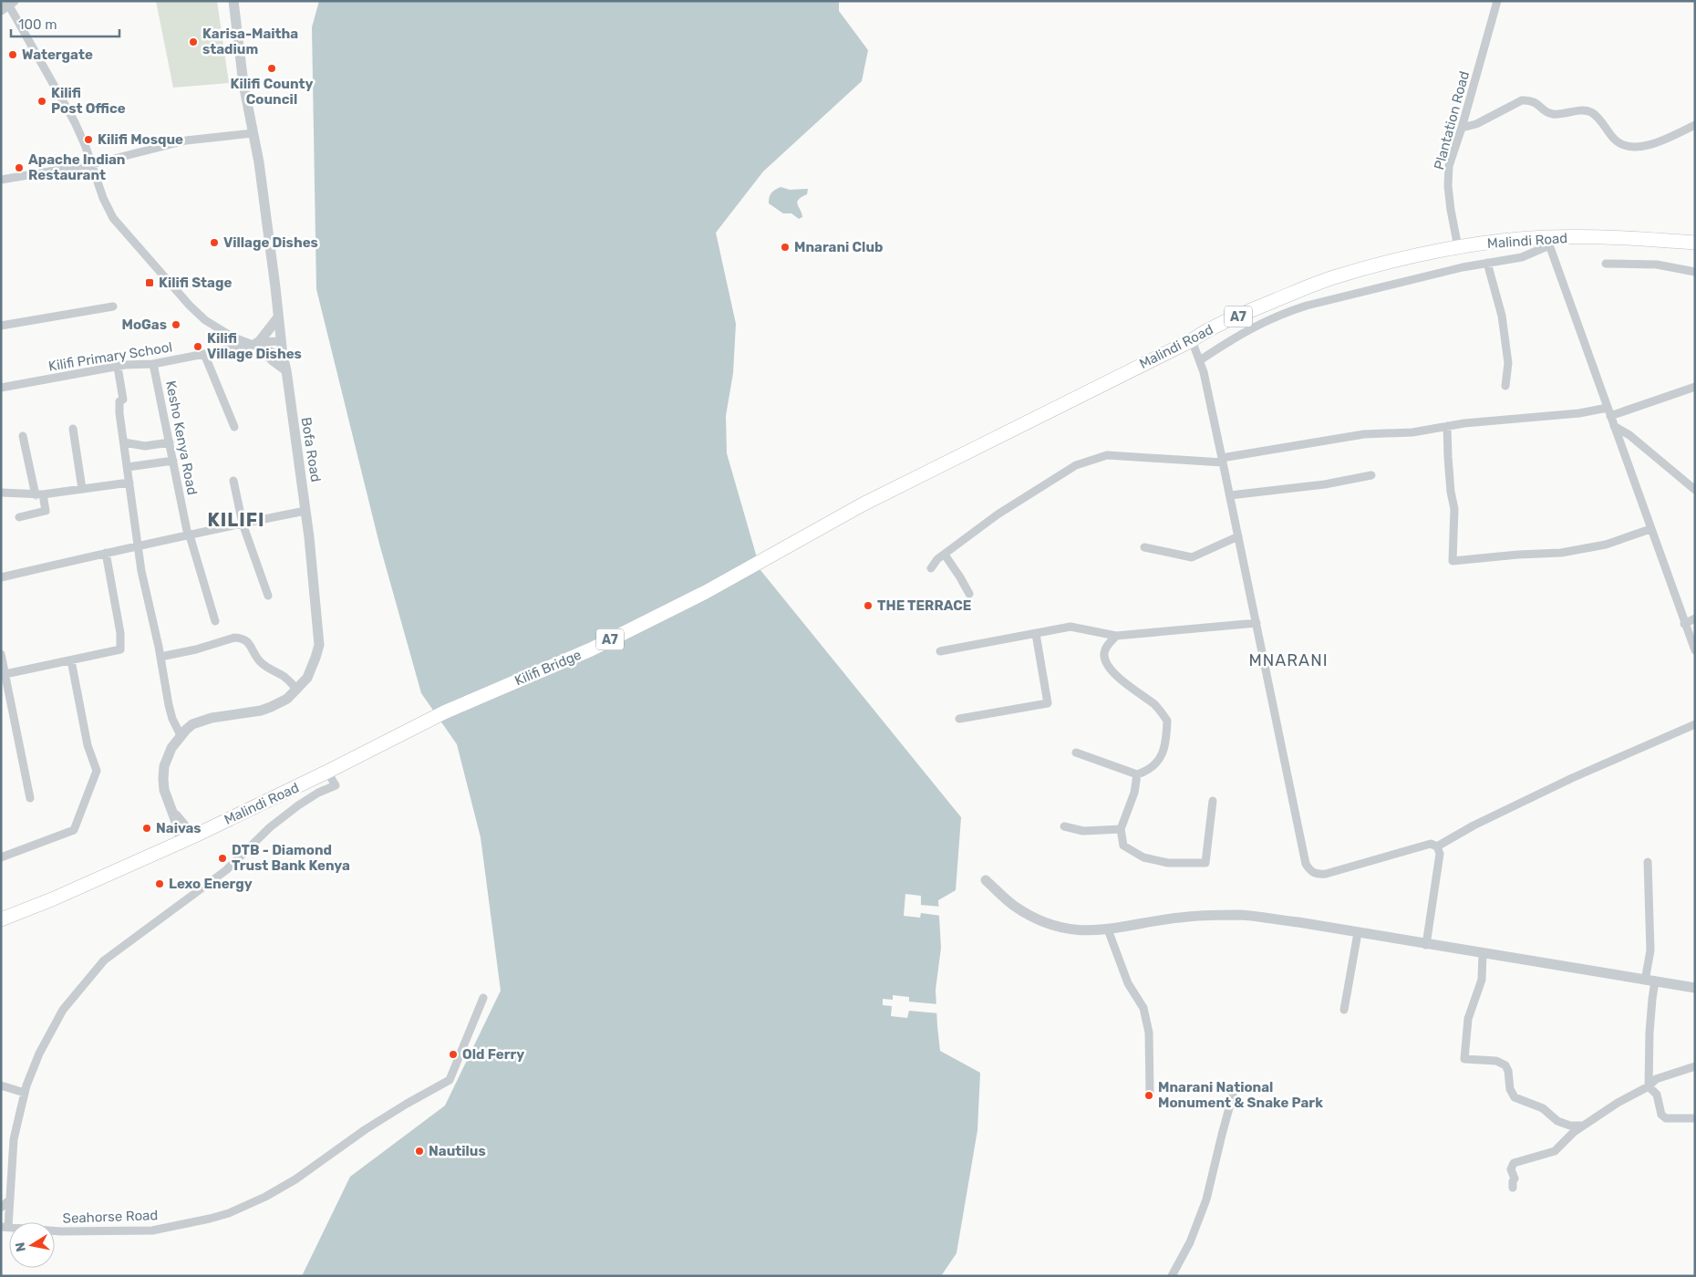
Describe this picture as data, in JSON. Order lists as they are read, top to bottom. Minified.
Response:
{"streets":{"highway":["Malindi Road","A7","Kilifi Bridge"],"street":["Plantation Road","Kilifi Primary School","Kesho Kenya Road","Bofa Road","Seahorse Road"]},"crossings":[["Plantation Road","Malindi Road"],["Malindi Road","Bofa Road"],["Malindi Road","Kilifi Bridge"],["Kilifi Primary School","Kesho Kenya Road"],["Kilifi Primary School","Bofa Road"]],"districts":["KILIFI","MNARANI"],"places":{"other":["Karisa-Maitha stadium","Watergate","Kilifi County Council","Kilifi Post Office","Kilifi Mosque","Apache Indian Restaurant","Village Dishes","Mnarani Club","MoGas","Kilifi Village Dishes","THE TERRACE","Naivas","DTB - Diamond Trust Bank Kenya","Lexo Energy","Old Ferry","Mnarani National Monument & Snake Park","Nautilus"],"transit":["Kilifi Stage"]},"scale_bar":"100 m","north":"left"}
